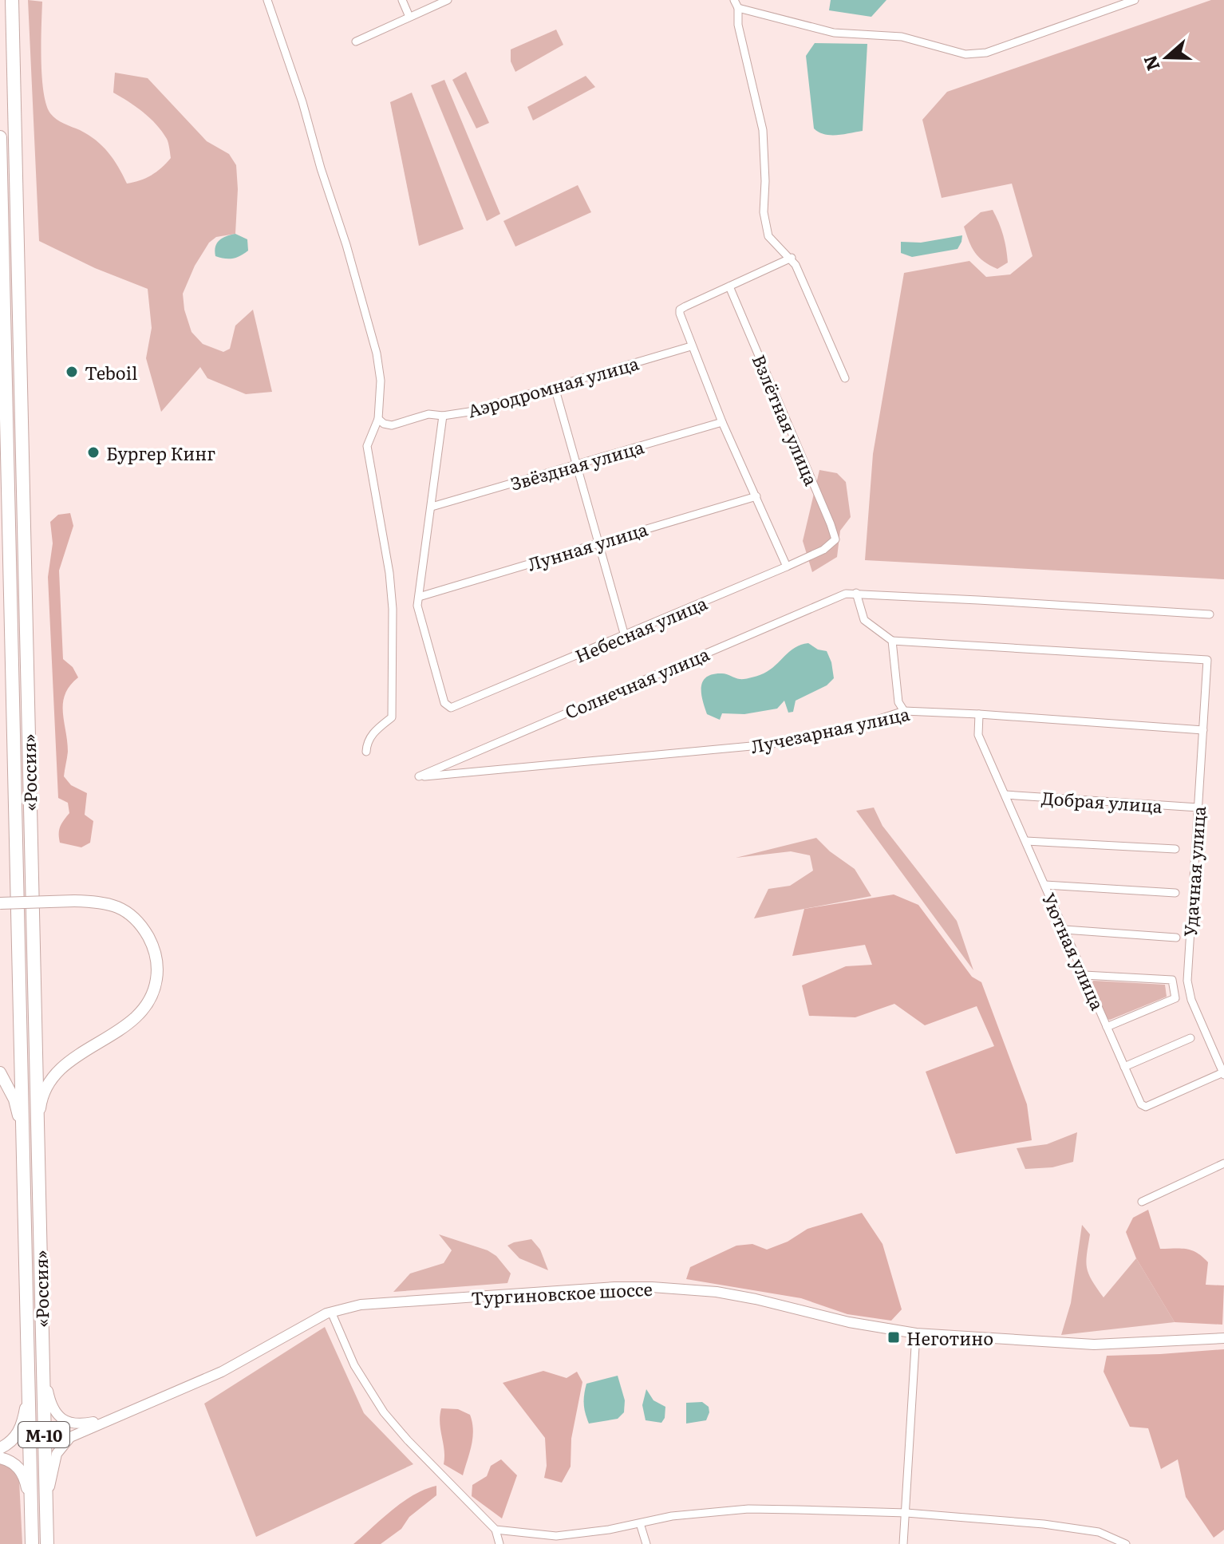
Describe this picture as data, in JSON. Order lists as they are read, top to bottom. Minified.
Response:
{"streets":{"highway":["«Россия»","М-10"],"main road":["Тургиновское шоссе"],"street":["Аэродромная улица","Взлётная улица","Звёздная улица","Лунная улица","Небесная улица","Солнечная улица","Лучезарная улица","Добрая улица","Удачная улица","Уютная улица"]},"crossings":[["Взлётная улица","Небесная улица"],["Лунная улица","Небесная улица"],["Солнечная улица","Лучезарная улица"],["Лучезарная улица","Удачная улица"],["Лучезарная улица","Уютная улица"],["«Россия»","Тургиновское шоссе"],["Добрая улица","Удачная улица"],["Добрая улица","Уютная улица"],["Удачная улица","Уютная улица"]],"places":{"other":["Teboil","Бургер Кинг"],"transit":["Неготино"]},"north":"left"}
